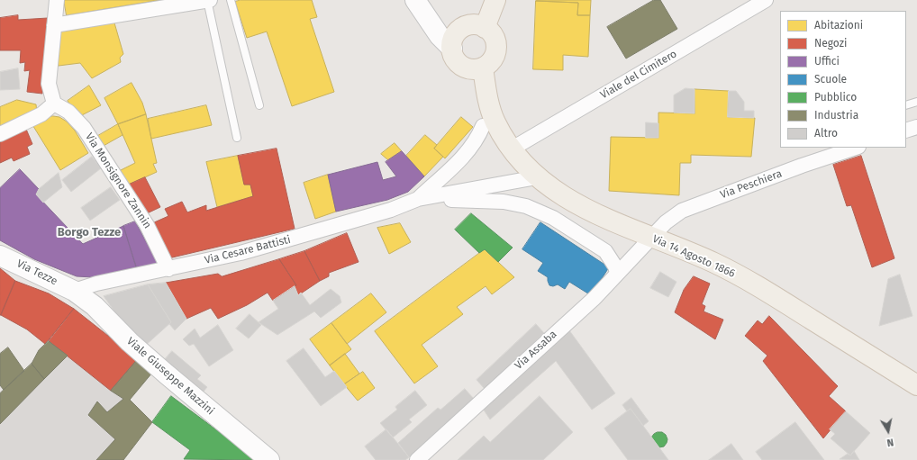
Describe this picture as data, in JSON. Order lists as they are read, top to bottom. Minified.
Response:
{"streets":{"main road":["Via 14 Agosto 1866"],"street":["Viale del Cimitero","Via Monsignore Zannin","Via Peschiera","Via Cesare Battisti","Via Tezze","Via Assaba","Viale Giuseppe Mazzini"]},"crossings":[["Viale del Cimitero","Via 14 Agosto 1866"],["Via Monsignore Zannin","Via Cesare Battisti"],["Via Peschiera","Via 14 Agosto 1866"],["Via Peschiera","Via Assaba"],["Via Cesare Battisti","Via 14 Agosto 1866"],["Via Cesare Battisti","Via Tezze"],["Via Cesare Battisti","Via Assaba"],["Via Cesare Battisti","Viale Giuseppe Mazzini"],["Via 14 Agosto 1866","Via Assaba"],["Via Tezze","Viale Giuseppe Mazzini"]],"districts":["Borgo Tezze"],"legend":["Abitazioni","Negozi","Uffici","Scuole","Pubblico","Industria","Altro"],"north":"bottom"}
